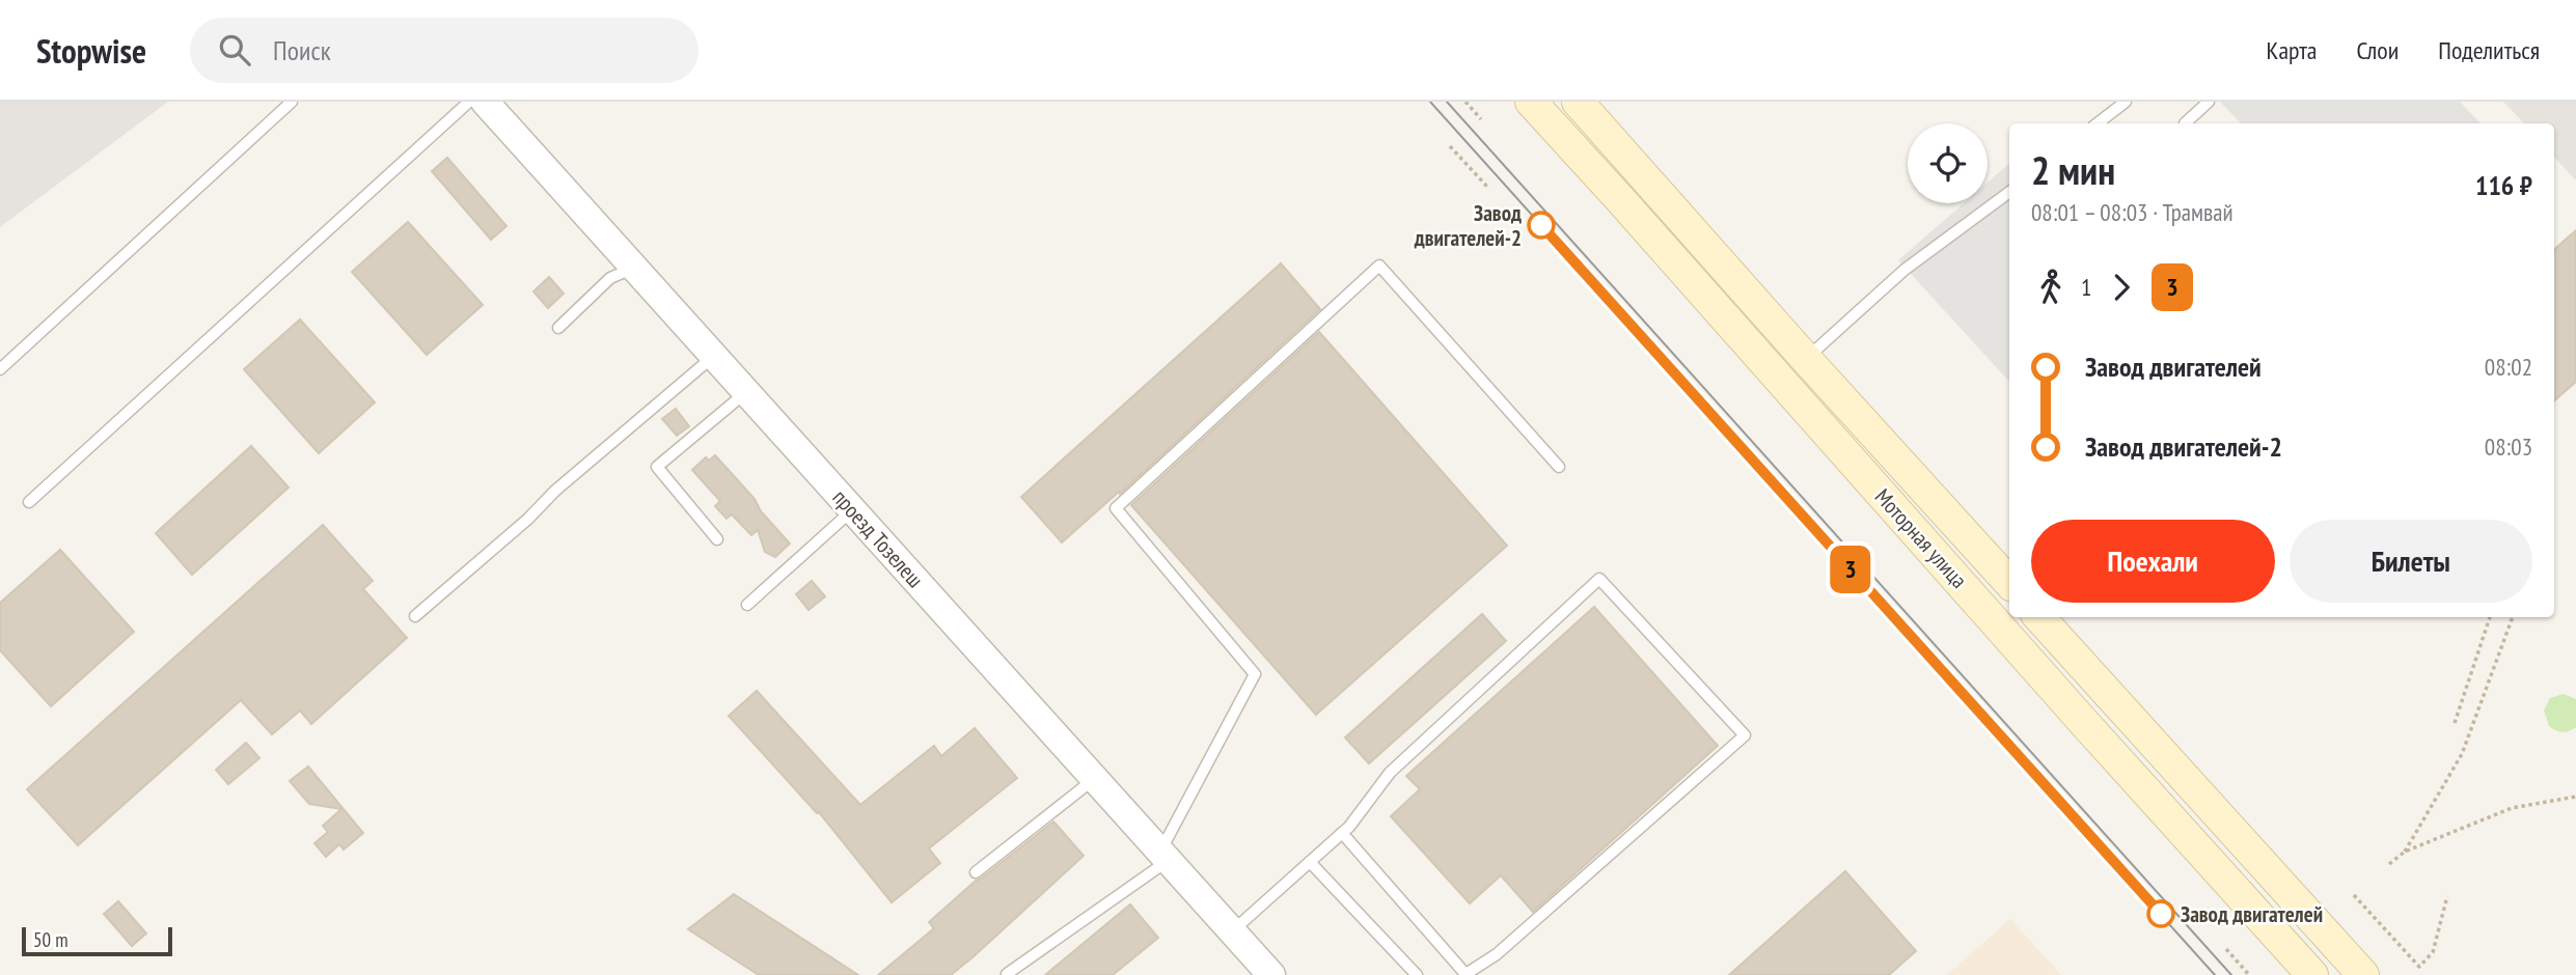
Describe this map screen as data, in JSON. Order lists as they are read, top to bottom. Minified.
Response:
{"streets":{"main road":["Моторная улица"],"street":["проезд Тозелеш"]},"places":["Завод двигателей-2","Завод двигателей"],"lines":["tram line 3"],"scale_bar":"50 m","page":{"header":"Stopwise","search":"Поиск","nav":["Карта","Слои","Поделиться"],"on_map":"3","heading":["2 мин","08:01 – 08:03 · Трамвай","116 ₽"],"legs":["1","3"],"list":[{"name":"Завод двигателей","value":"08:02"},{"name":"Завод двигателей-2","value":"08:03"}],"buttons":["Поехали","Билеты"],"scale":"50 m"}}
